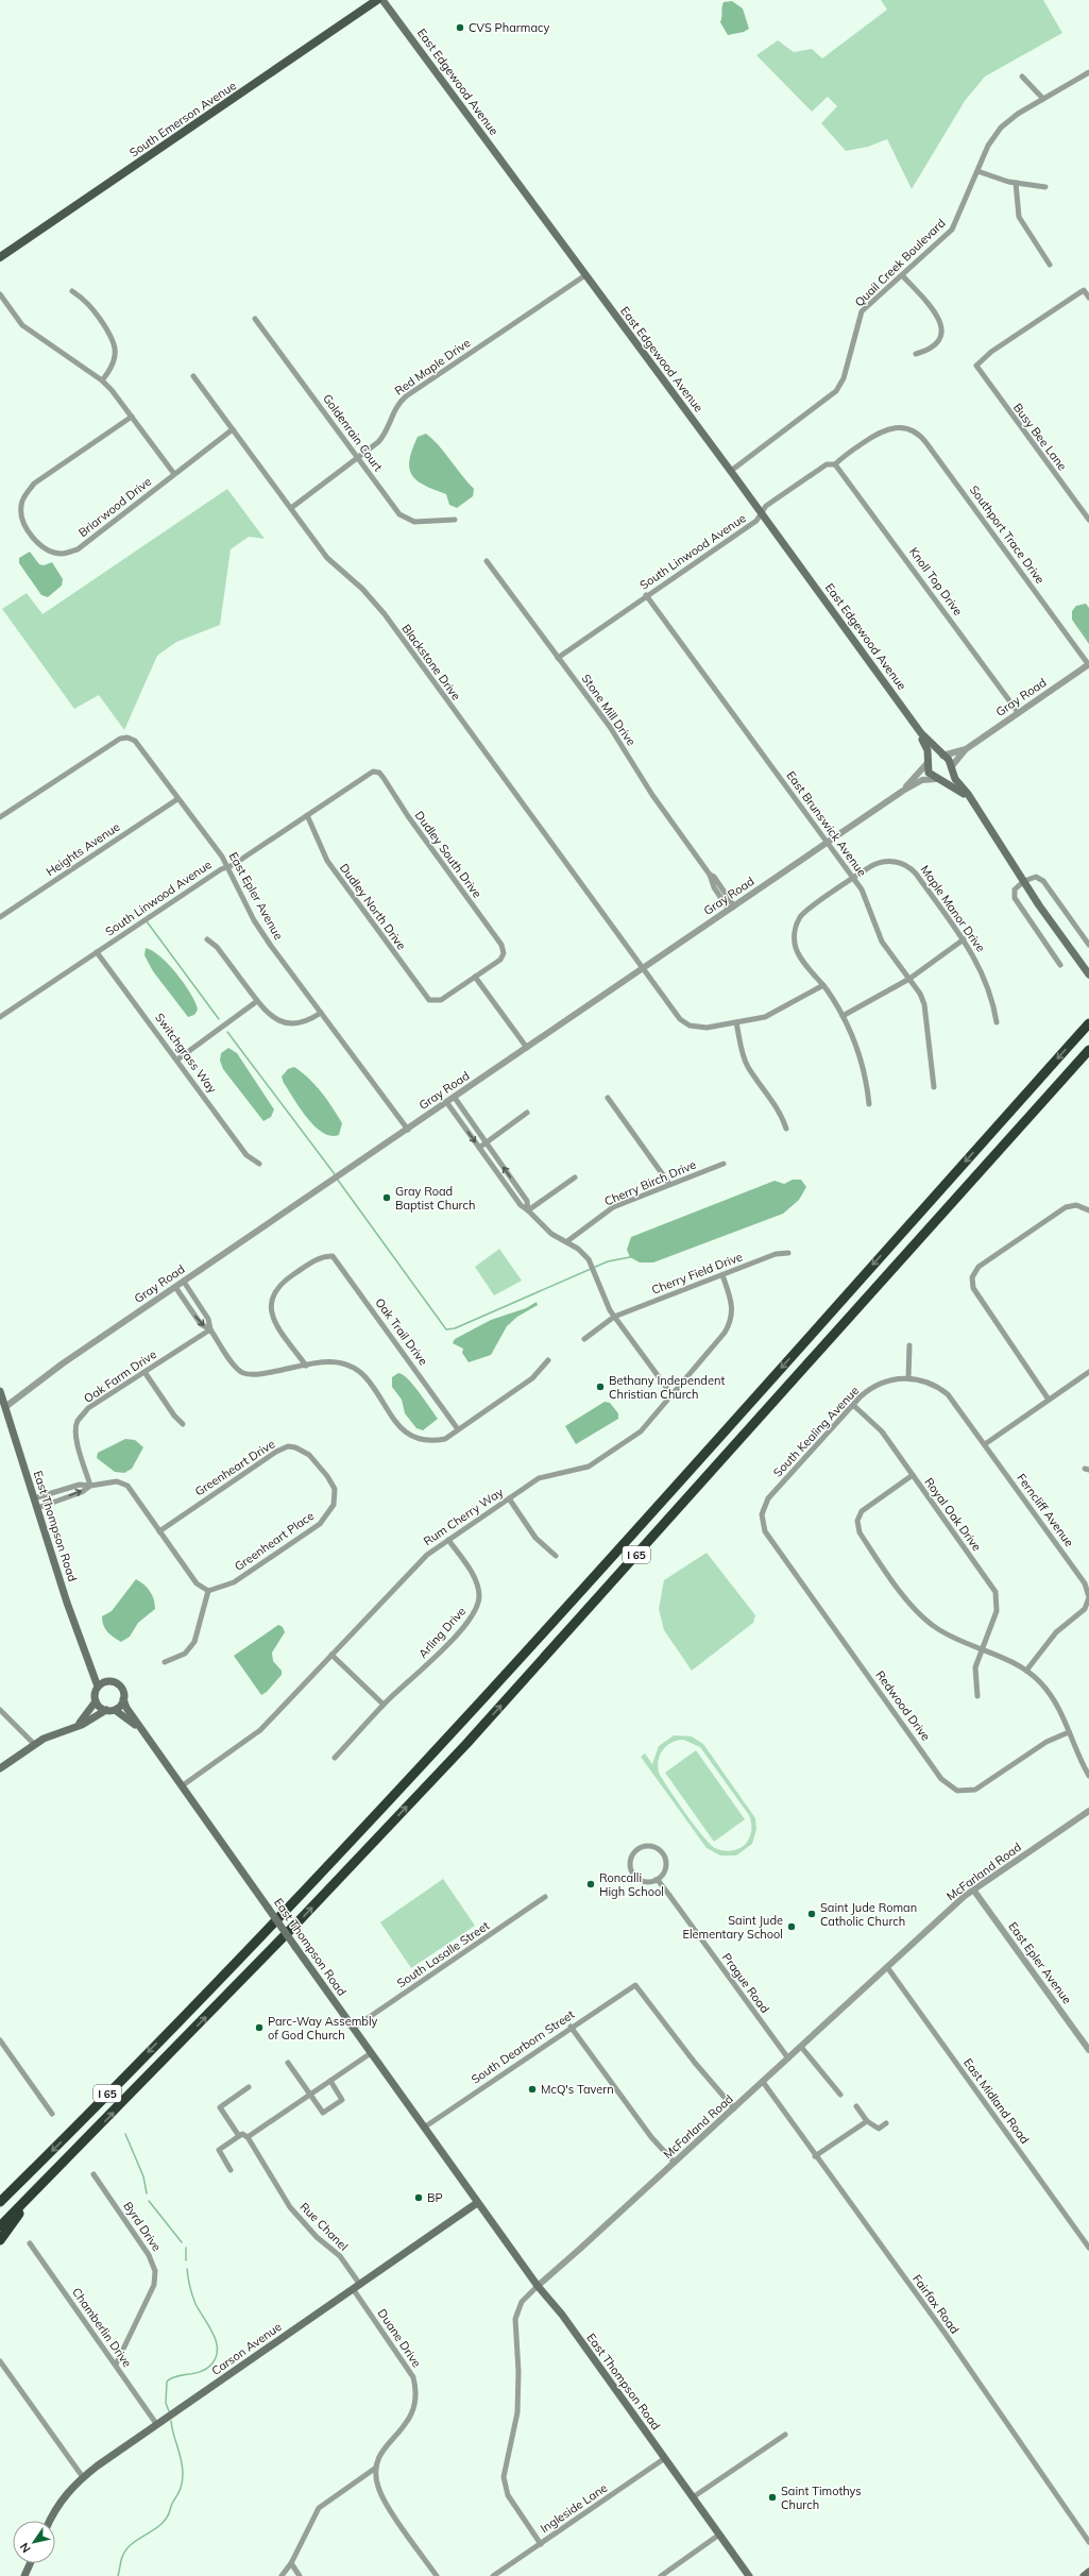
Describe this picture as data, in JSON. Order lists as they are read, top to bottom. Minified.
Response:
{"streets":{"highway":["I 65"],"main road":["East Edgewood Avenue","South Emerson Avenue","East Thompson Road","Carson Avenue"],"street":["Quail Creek Boulevard","Red Maple Drive","Goldenrain Court","Busy Bee Lane","Briarwood Drive","Southport Trace Drive","South Linwood Avenue","Knoll Top Drive","Blackstone Drive","Gray Road","Stone Mill Drive","East Brunswick Avenue","Heights Avenue","Dudley South Drive","East Epler Avenue","Dudley North Drive","Maple Manor Drive","Switchgrass Way","Cherry Birch Drive","Cherry Field Drive","Oak Trail Drive","Oak Farm Drive","South Kealing Avenue","Greenheart Drive","Ferncliff Avenue","Royal Oak Drive","Rum Cherry Way","Greenheart Place","Arling Drive","Redwood Drive","McFarland Road","South Lasalle Street","Prague Road","South Dearborn Street","East Midland Road","Byrd Drive","Rue Chanel","Fairfax Road","Chamberlin Drive","Duane Drive","Ingleside Lane"]},"crossings":[["East Edgewood Avenue","Quail Creek Boulevard"],["East Edgewood Avenue","Red Maple Drive"],["East Edgewood Avenue","South Linwood Avenue"],["East Edgewood Avenue","Gray Road"],["Red Maple Drive","Goldenrain Court"],["Red Maple Drive","Blackstone Drive"],["Briarwood Drive","Blackstone Drive"],["Southport Trace Drive","South Linwood Avenue"],["Southport Trace Drive","Gray Road"],["South Linwood Avenue","Knoll Top Drive"],["South Linwood Avenue","Stone Mill Drive"],["South Linwood Avenue","East Brunswick Avenue"],["South Linwood Avenue","Dudley South Drive"],["South Linwood Avenue","East Epler Avenue"],["South Linwood Avenue","Dudley North Drive"],["South Linwood Avenue","Switchgrass Way"],["Knoll Top Drive","Gray Road"],["Blackstone Drive","Gray Road"],["Blackstone Drive","Maple Manor Drive"],["Gray Road","Stone Mill Drive"],["Gray Road","East Brunswick Avenue"],["Gray Road","East Epler Avenue"],["Gray Road","East Thompson Road"],["East Brunswick Avenue","Maple Manor Drive"],["Heights Avenue","East Epler Avenue"],["Dudley South Drive","Dudley North Drive"],["East Epler Avenue","McFarland Road"],["Cherry Field Drive","Rum Cherry Way"],["South Kealing Avenue","Ferncliff Avenue"],["South Kealing Avenue","Royal Oak Drive"],["South Kealing Avenue","Redwood Drive"],["Greenheart Drive","Greenheart Place"],["Rum Cherry Way","East Thompson Road"],["Rum Cherry Way","Arling Drive"],["East Thompson Road","McFarland Road"],["East Thompson Road","South Lasalle Street"],["East Thompson Road","South Dearborn Street"],["East Thompson Road","Carson Avenue"],["East Thompson Road","Ingleside Lane"],["McFarland Road","Prague Road"],["McFarland Road","South Dearborn Street"],["McFarland Road","East Midland Road"],["McFarland Road","Fairfax Road"],["McFarland Road","Ingleside Lane"],["Byrd Drive","Chamberlin Drive"],["Rue Chanel","Duane Drive"],["Rue Chanel","Carson Avenue"],["Chamberlin Drive","Carson Avenue"],["Duane Drive","Carson Avenue"]],"places":["CVS Pharmacy","Gray Road Baptist Church","Bethany Independent Christian Church","Roncalli High School","Saint Jude Roman Catholic Church","Saint Jude Elementary School","Parc-Way Assembly of God Church","McQ's Tavern","BP","Saint Timothys Church"],"north":"bottom left"}
